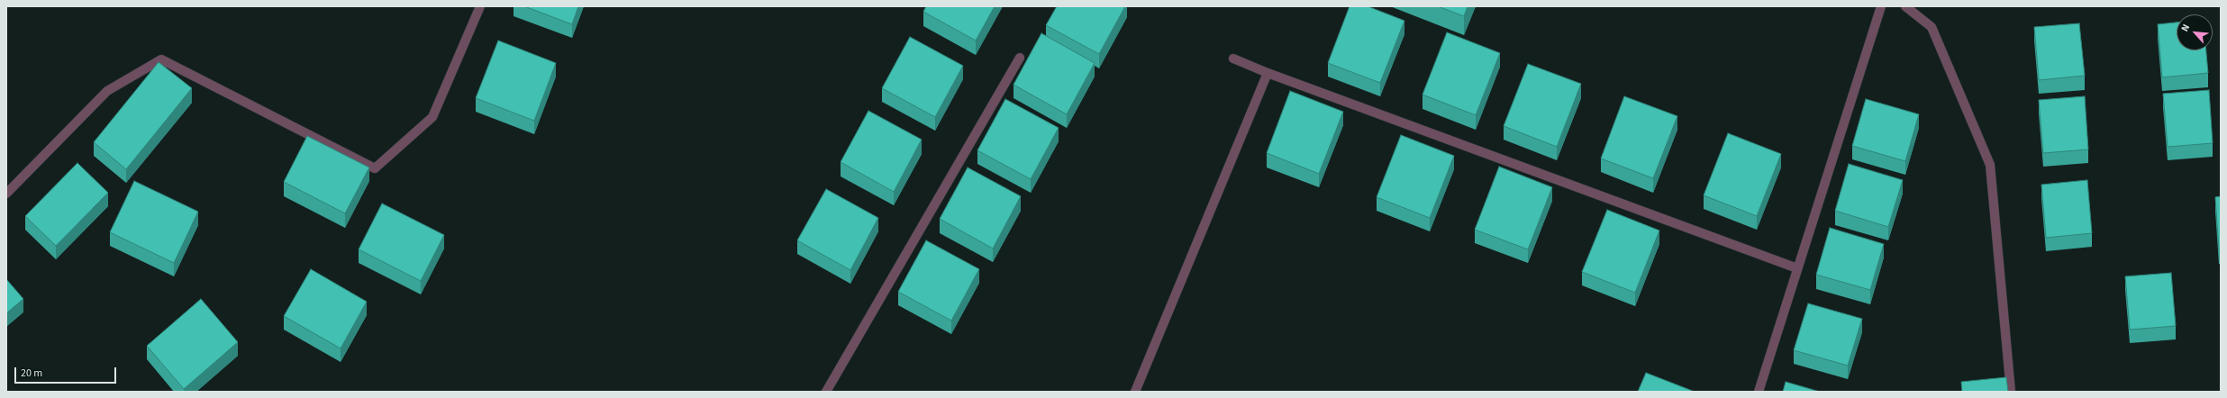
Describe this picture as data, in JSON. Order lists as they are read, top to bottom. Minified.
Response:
{"scale_bar":"20 m","north":"top left"}
